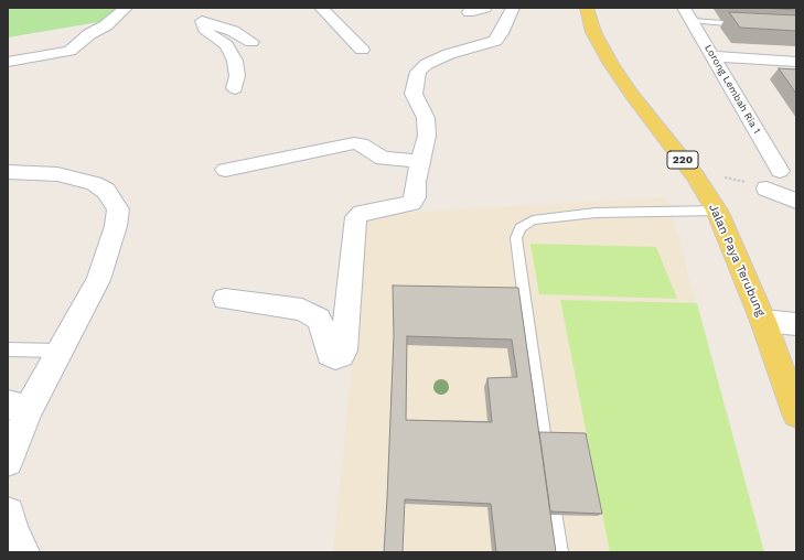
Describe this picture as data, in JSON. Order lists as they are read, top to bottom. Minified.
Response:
{"streets":{"main road":["220","Jalan Paya Terubung"],"street":["Lorong Lembah Ria 1"]}}
